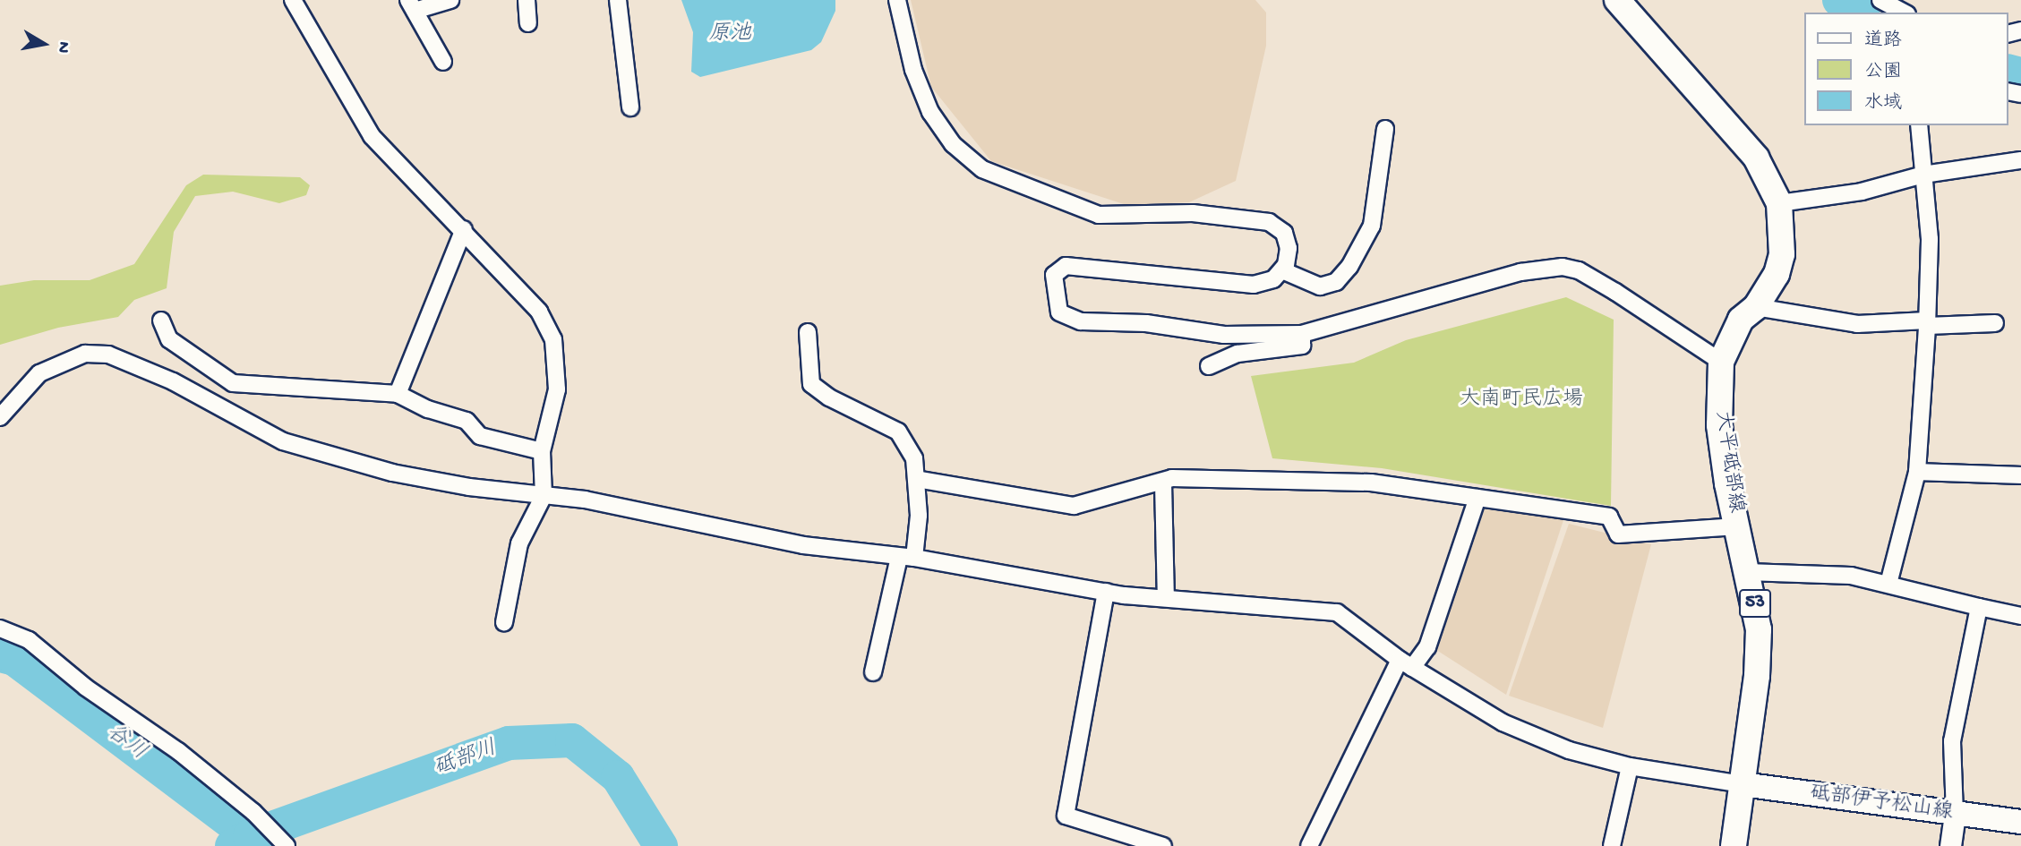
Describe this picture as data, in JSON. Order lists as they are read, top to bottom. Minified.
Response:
{"streets":{"main road":["大平砥部線","53","砥部伊予松山線"]},"crossings":[["大平砥部線","砥部伊予松山線"]],"water":["原池","谷川","砥部川"],"parks":["大南町民広場"],"legend":["道路","公園","水域"],"north":"right"}
